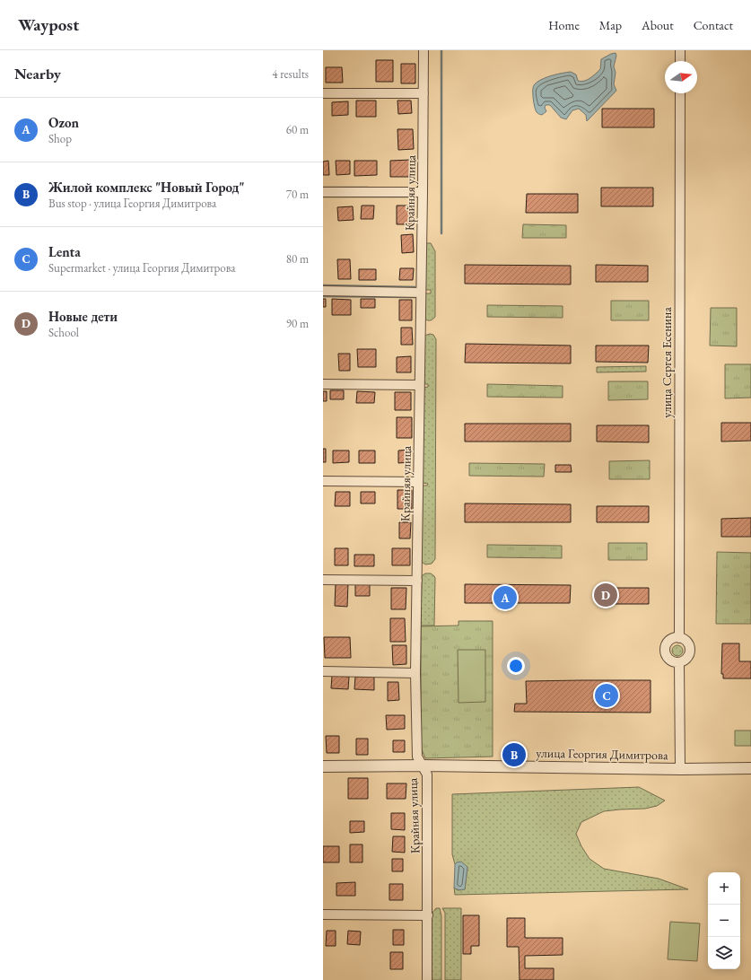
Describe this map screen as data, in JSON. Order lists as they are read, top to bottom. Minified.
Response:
{"streets":{"street":["Крайняя улица","улица Сергея Есенина","улица Георгия Димитрова"]},"crossings":[["Крайняя улица","улица Георгия Димитрова"]],"north":"right","page":{"header":"Waypost","nav":["Home","Map","About","Contact"],"heading":["Nearby","4 results"],"list":[{"mark":"A","name":"Ozon","note":"Shop","value":"60 m"},{"mark":"B","name":"Жилой комплекс \"Новый Город\"","note":"Bus stop · улица Георгия Димитрова","value":"70 m"},{"mark":"C","name":"Lenta","note":"Supermarket · улица Георгия Димитрова","value":"80 m"},{"mark":"D","name":"Новые дети","note":"School","value":"90 m"}],"pins":["D","A","C","B"],"map_buttons":["+","−"]}}
